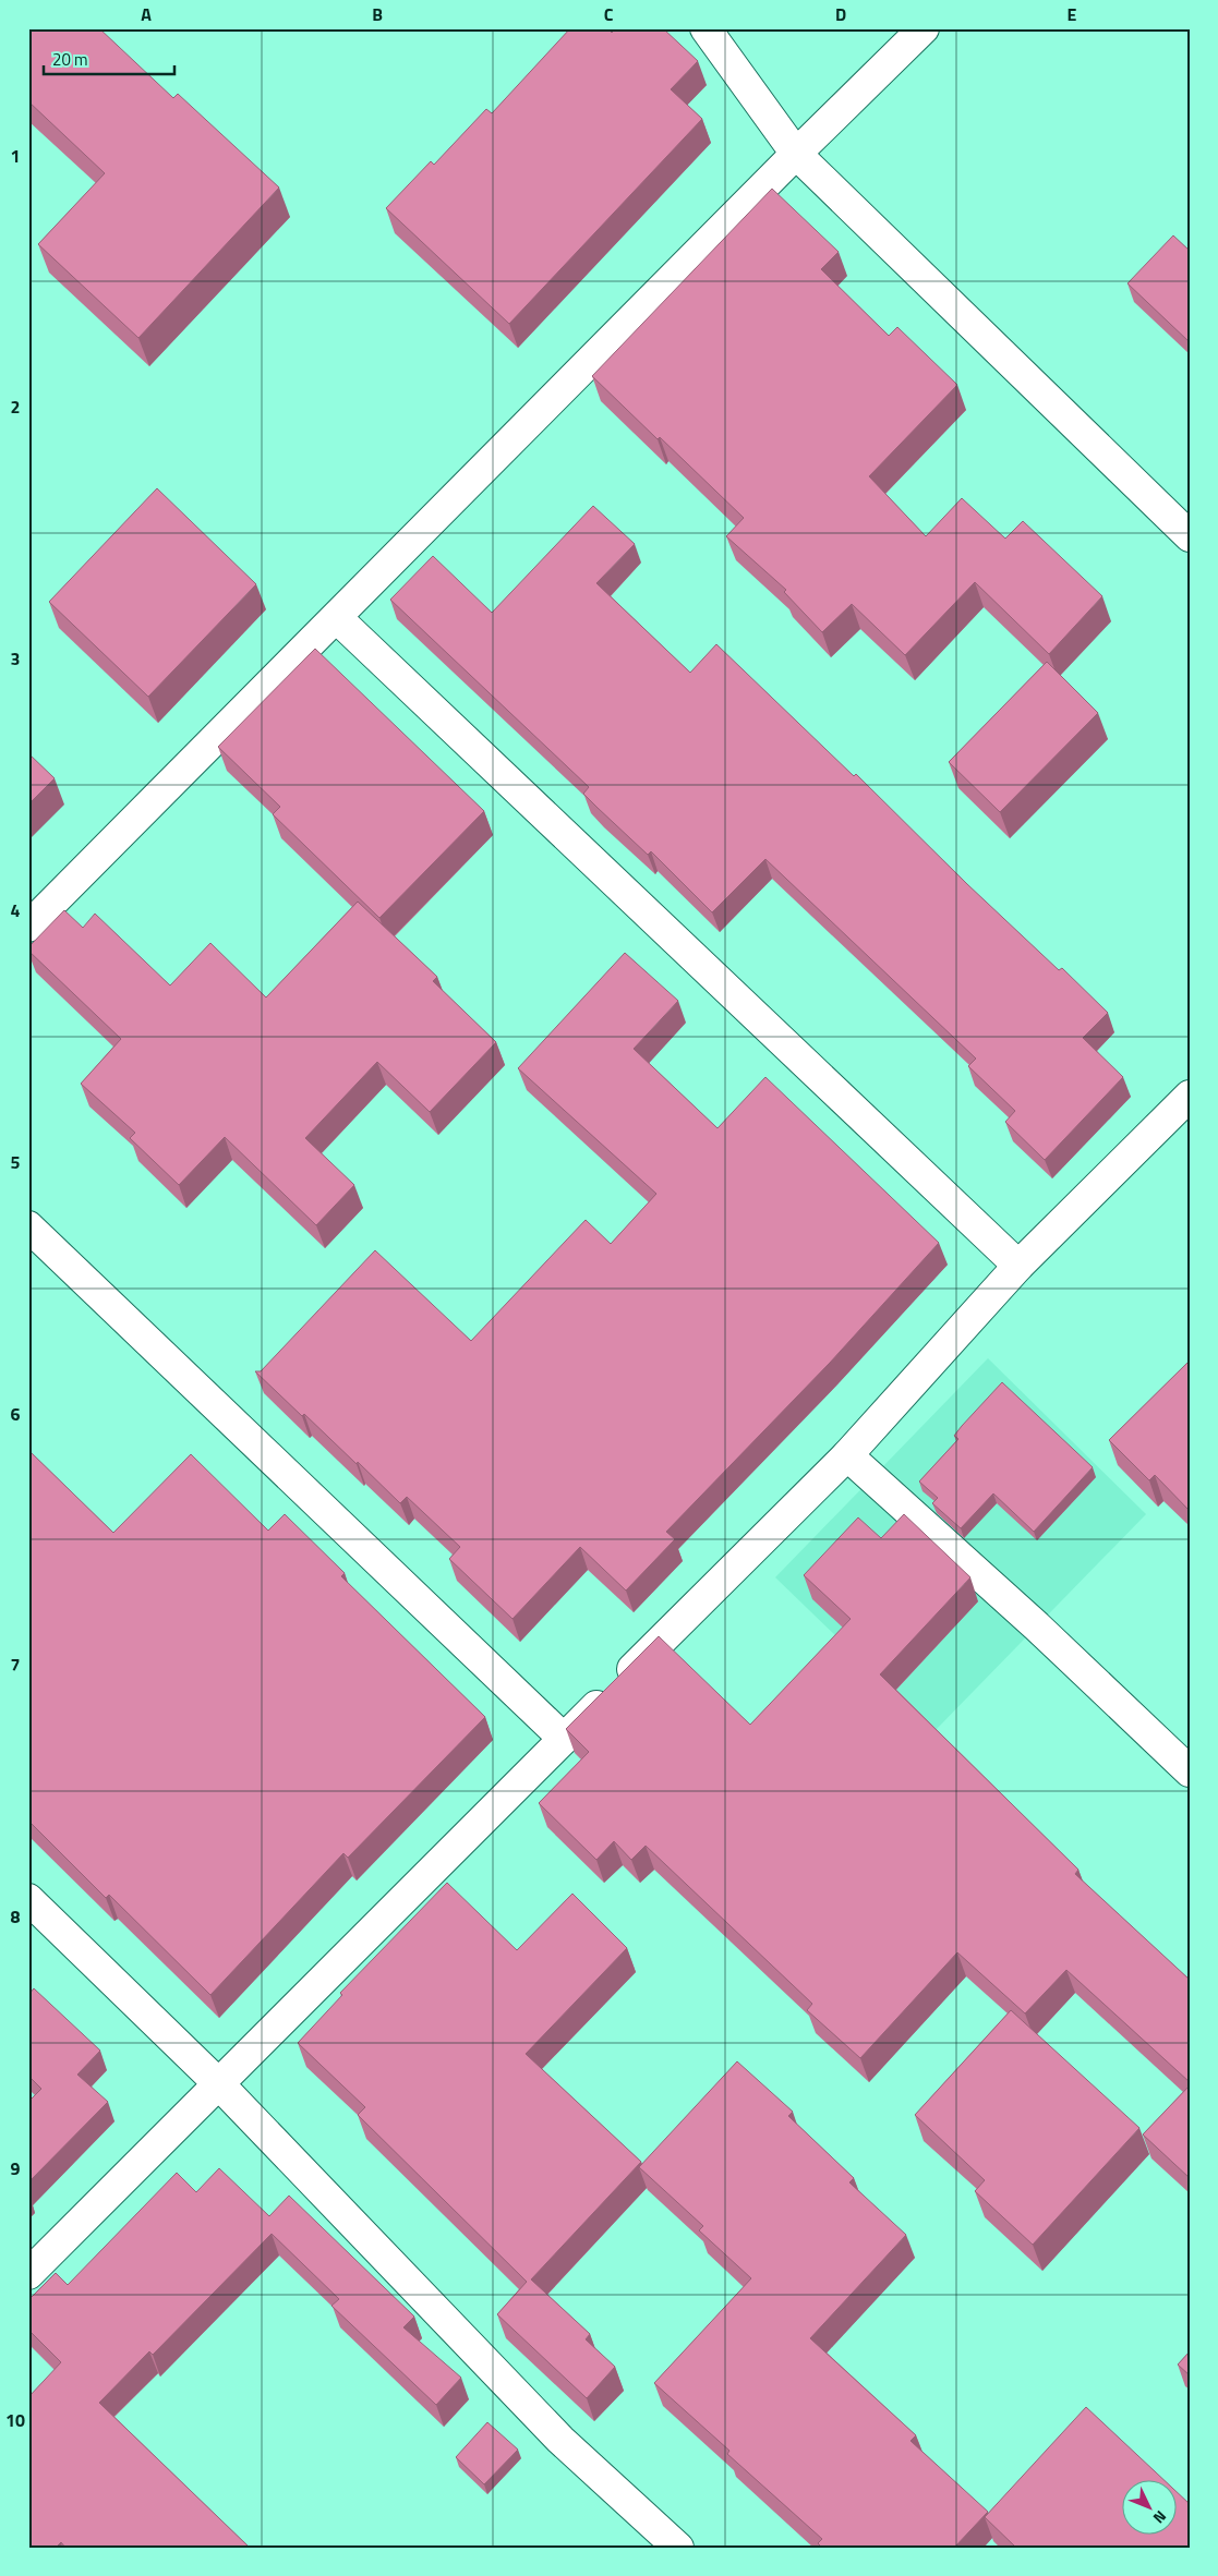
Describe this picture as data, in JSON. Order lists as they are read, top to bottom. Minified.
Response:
{"scale_bar":"20 m","north":"bottom right","grid":{"columns":["A","B","C","D","E"],"rows":["1","2","3","4","5","6","7","8","9","10"]}}
